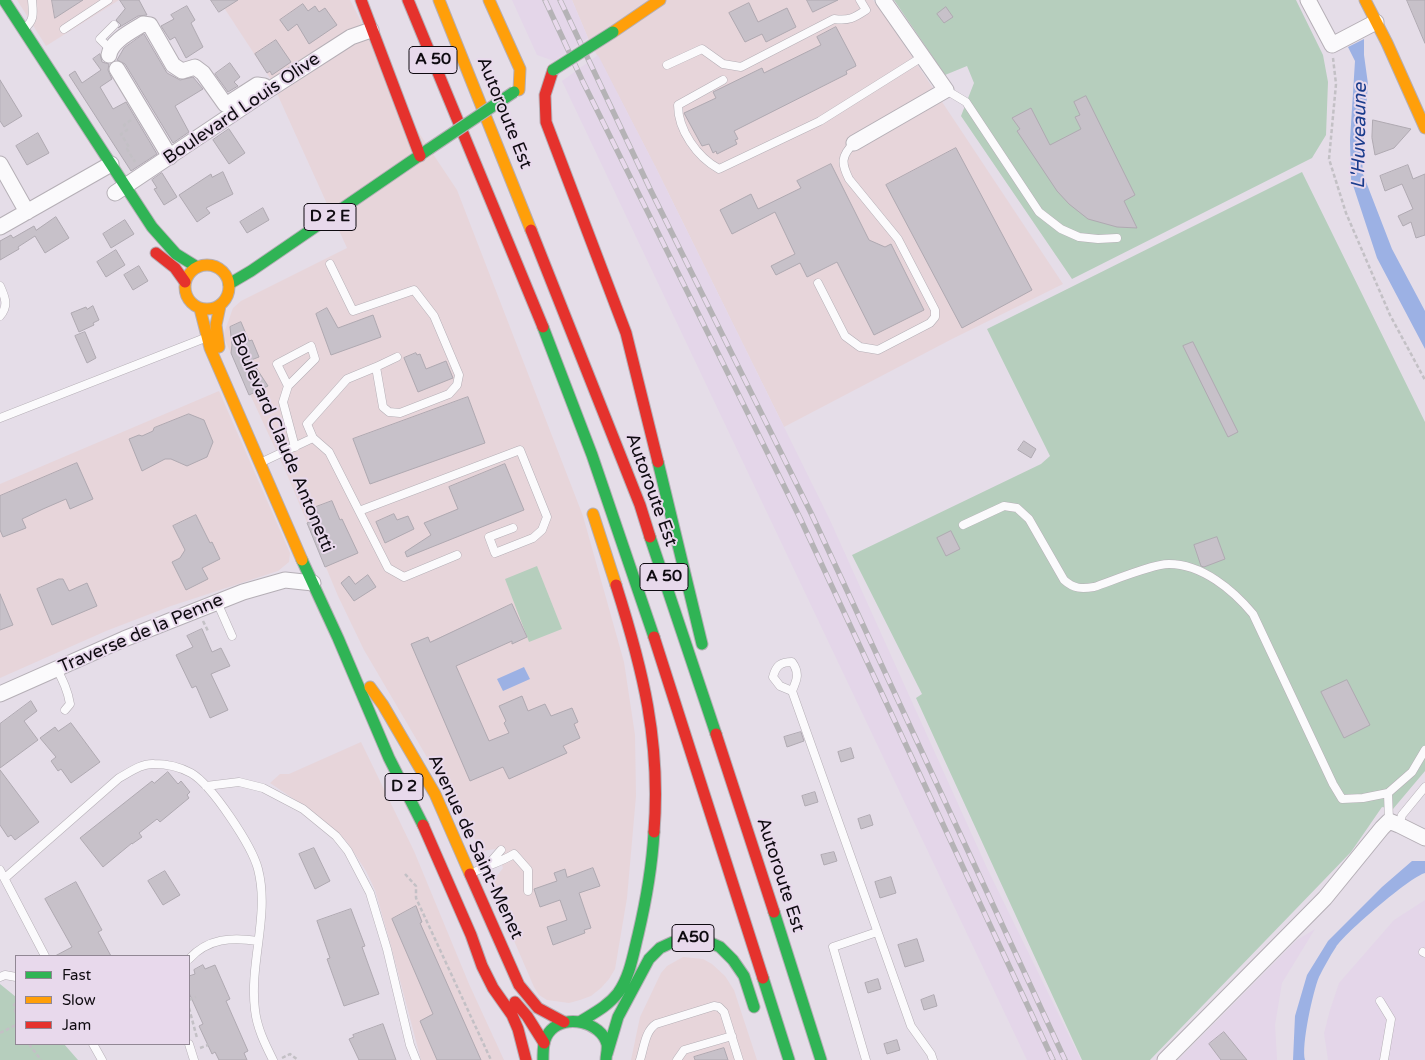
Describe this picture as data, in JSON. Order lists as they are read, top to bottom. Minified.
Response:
{"streets":{"main road":["A 50","Autoroute Est","D 2 E","Boulevard Claude Antonetti","D 2","Avenue de Saint-Menet","A50"],"street":["Boulevard Louis Olive","Traverse de la Penne"]},"crossings":[["D 2 E","Boulevard Claude Antonetti"],["Boulevard Claude Antonetti","Traverse de la Penne"],["Boulevard Claude Antonetti","D 2"],["Boulevard Claude Antonetti","Avenue de Saint-Menet"],["Traverse de la Penne","D 2"]],"water":["L'Huveaune"],"legend":["Fast","Slow","Jam"]}
